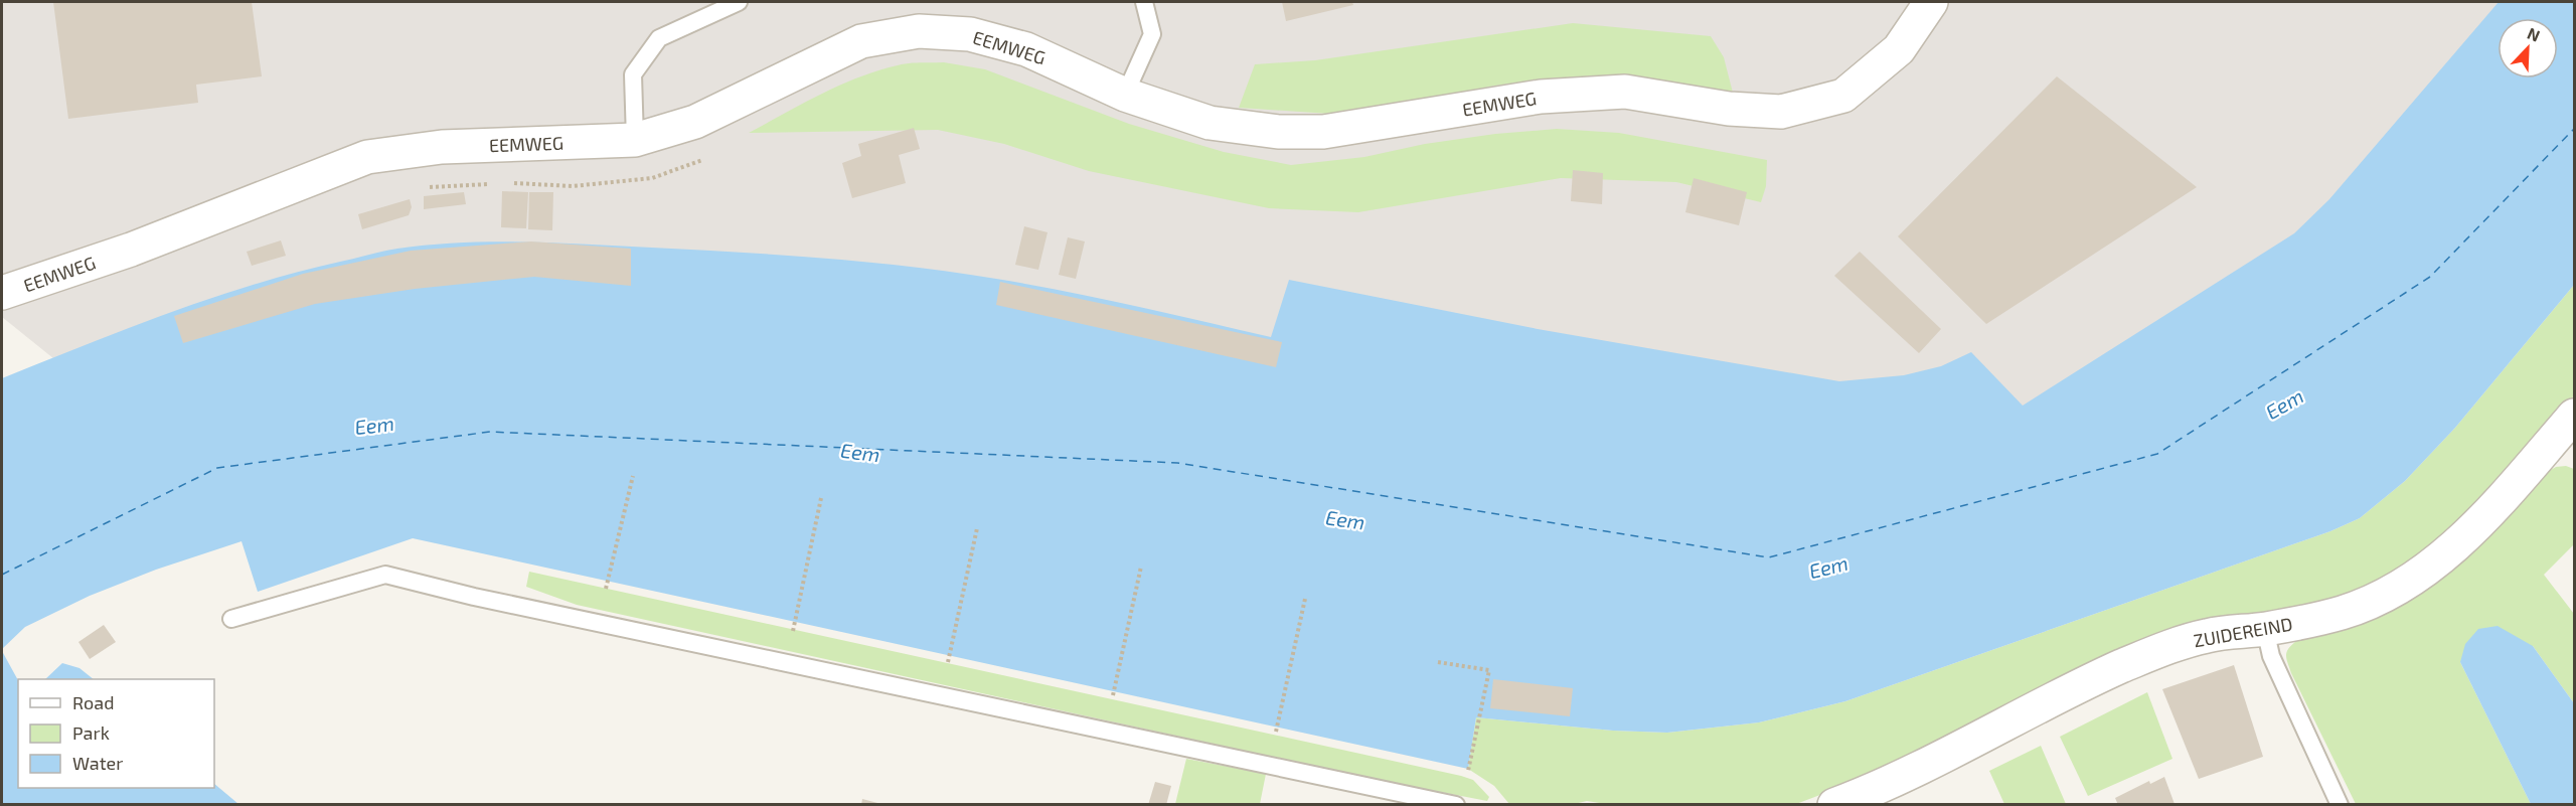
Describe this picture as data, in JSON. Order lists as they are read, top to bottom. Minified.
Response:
{"streets":{"street":["EEMWEG","ZUIDEREIND"]},"water":["Eem"],"legend":["Road","Park","Water"],"north":"top right"}
